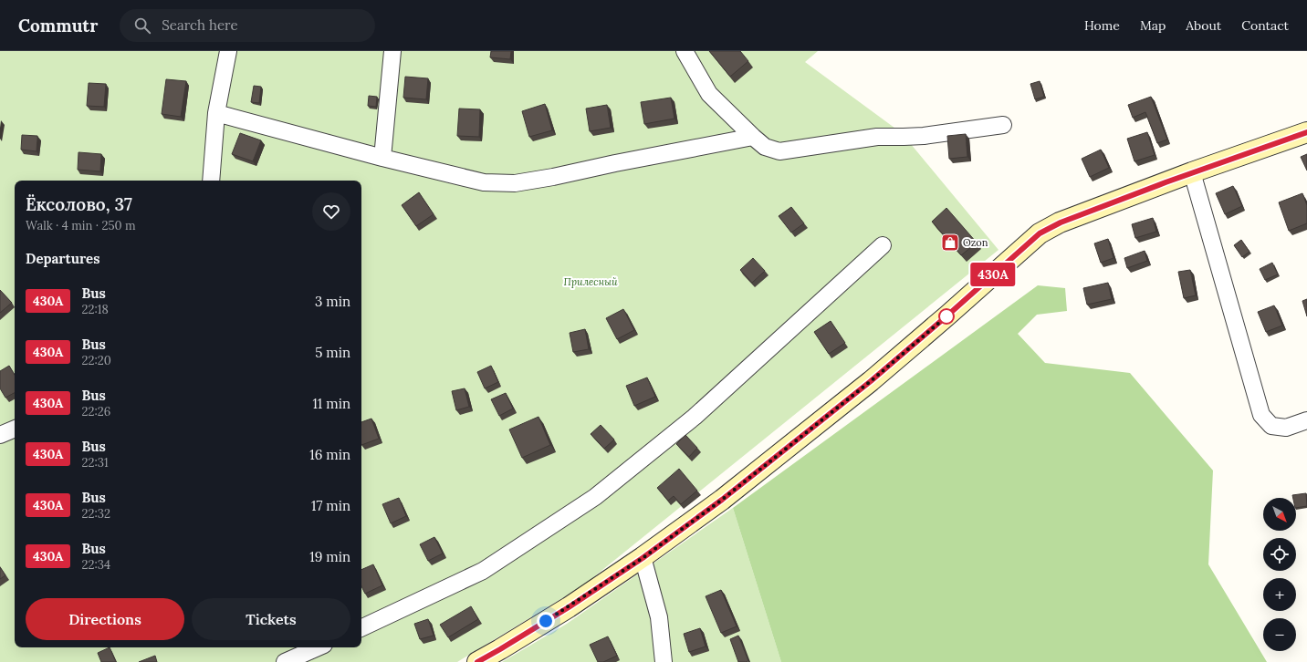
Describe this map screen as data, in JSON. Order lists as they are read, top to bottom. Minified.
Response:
{"parks":["Прилесный"],"places":{"shop":["Ozon"]},"lines":["bus line 430А"],"north":"bottom right","page":{"header":"Commutr","search":"Search here","nav":["Home","Map","About","Contact"],"on_map":"430А","heading":[["Ёксолово, 37","Walk · 4 min · 250 m"],"Departures"],"list":[{"mark":"430А","name":"Bus","note":"22:18","value":"3 min"},{"mark":"430А","name":"Bus","note":"22:20","value":"5 min"},{"mark":"430А","name":"Bus","note":"22:26","value":"11 min"},{"mark":"430А","name":"Bus","note":"22:31","value":"16 min"},{"mark":"430А","name":"Bus","note":"22:32","value":"17 min"},{"mark":"430А","name":"Bus","note":"22:34","value":"19 min"}],"map_buttons":["+","−"],"buttons":["Directions","Tickets"]}}
